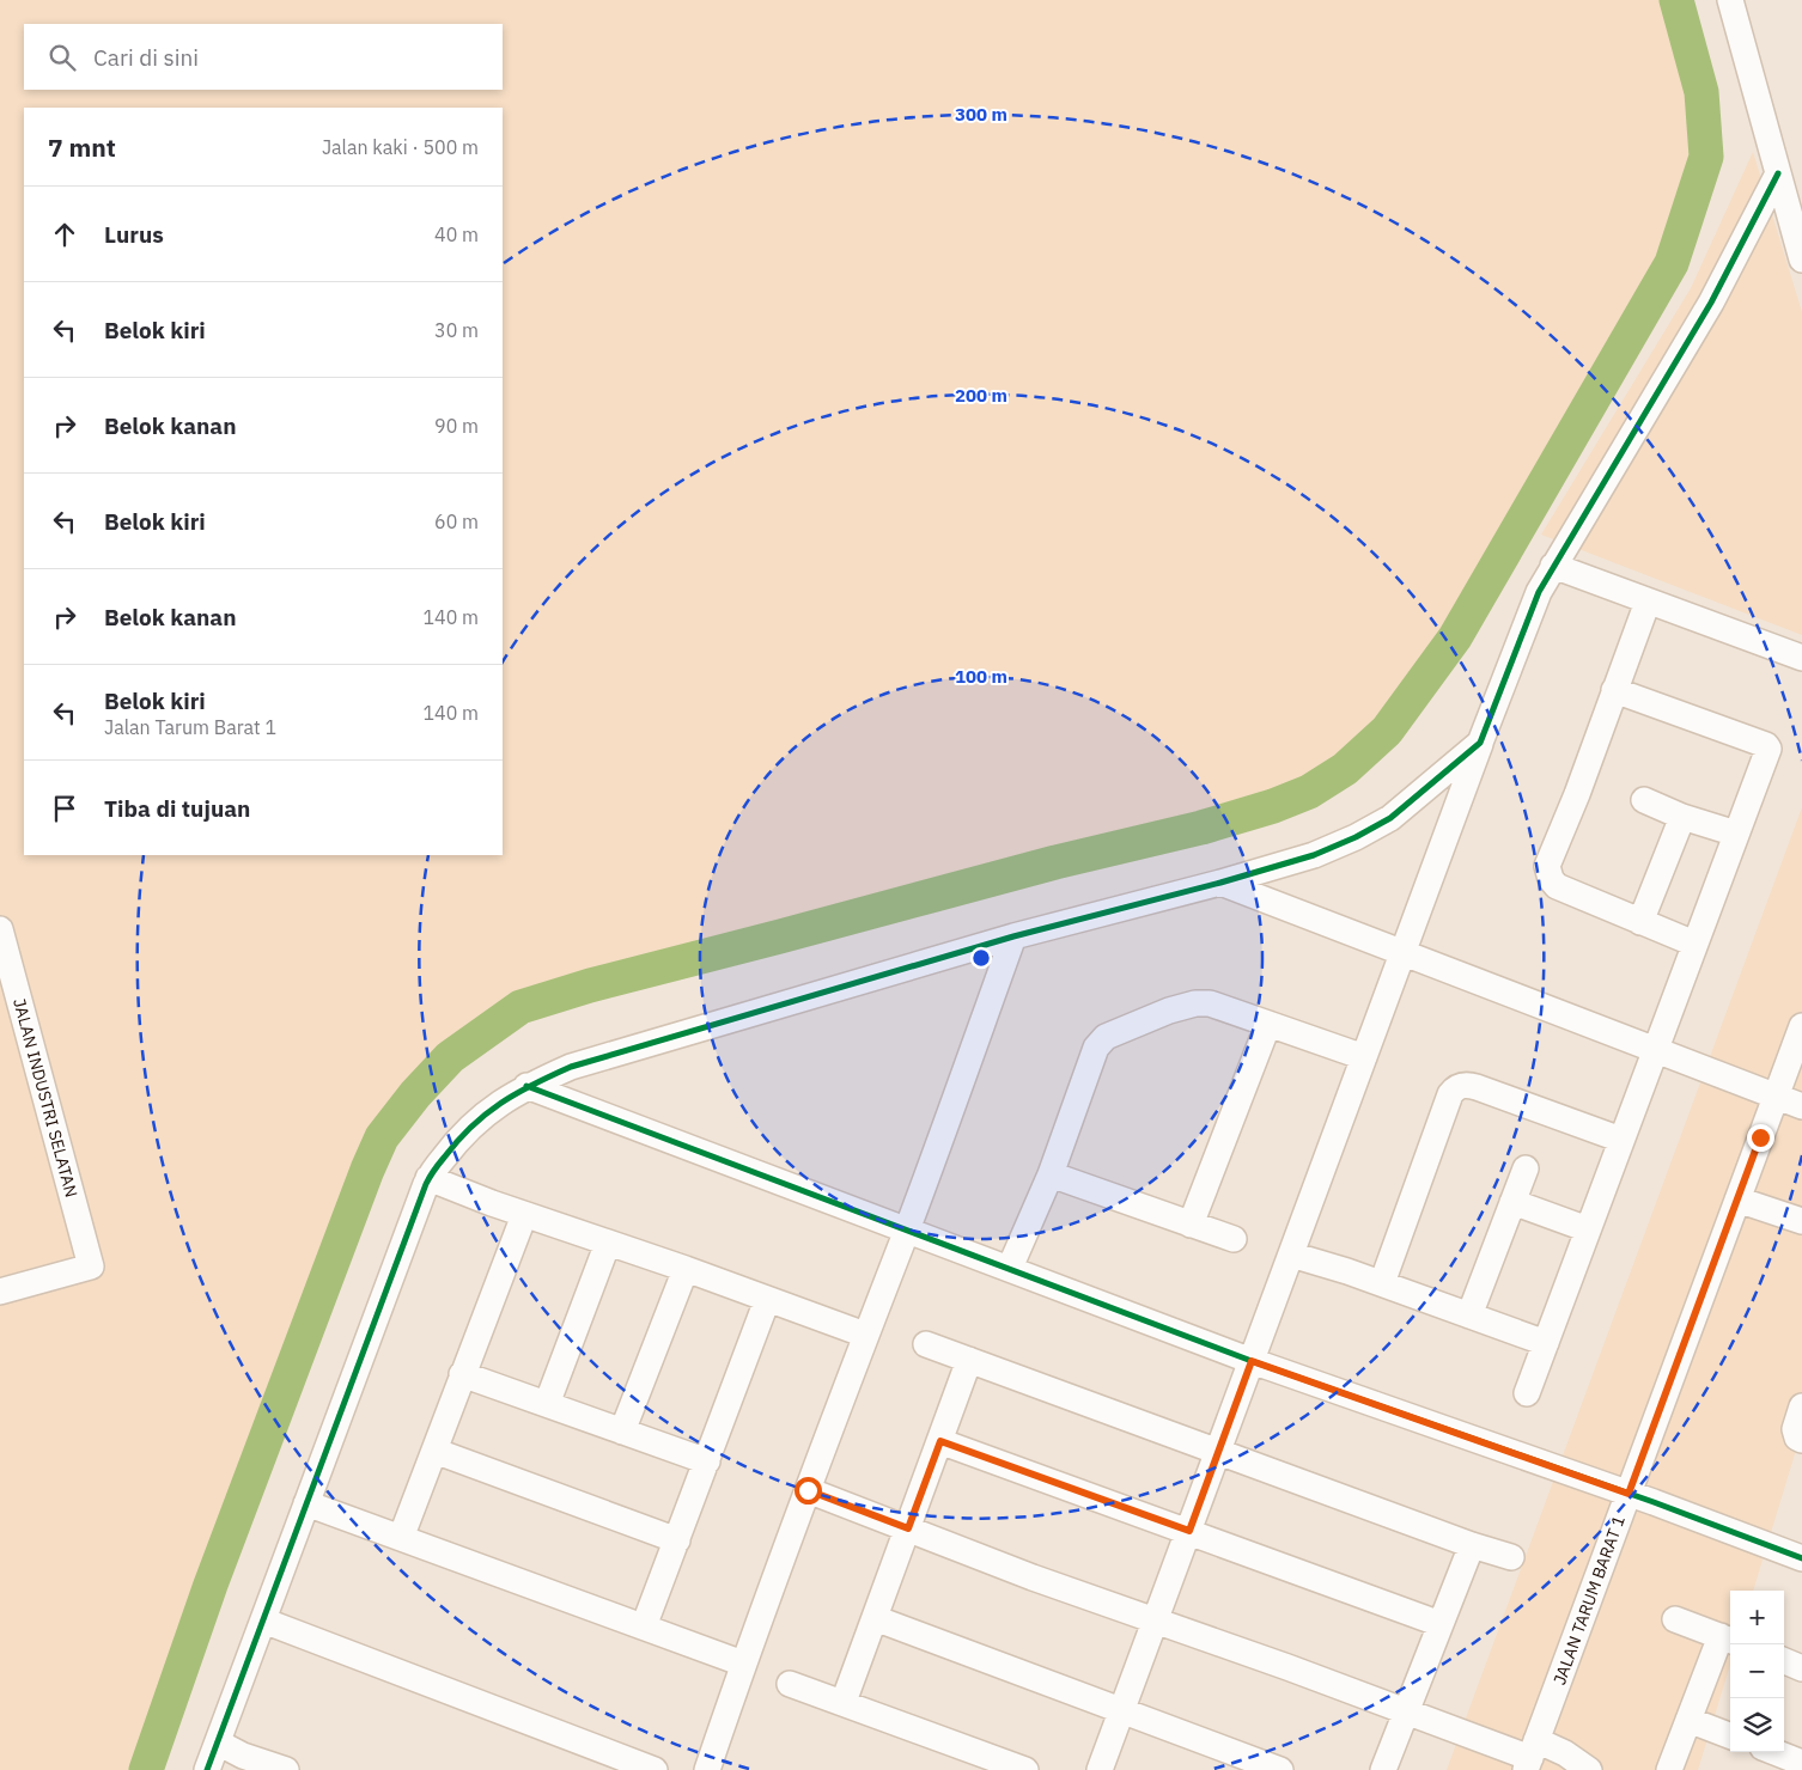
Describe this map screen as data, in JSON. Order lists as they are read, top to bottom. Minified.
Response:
{"streets":{"street":["JALAN INDUSTRI SELATAN","JALAN TARUM BARAT 1"]},"page":{"search":"Cari di sini","heading":["7 mnt","Jalan kaki · 500 m"],"list":[["Lurus","40 m"],["Belok kiri","30 m"],["Belok kanan","90 m"],["Belok kiri","60 m"],["Belok kanan","140 m"],["Belok kiri","Jalan Tarum Barat 1","140 m"],"Tiba di tujuan"],"map_buttons":["+","−"]},"rings":["300 m","200 m","100 m"]}
